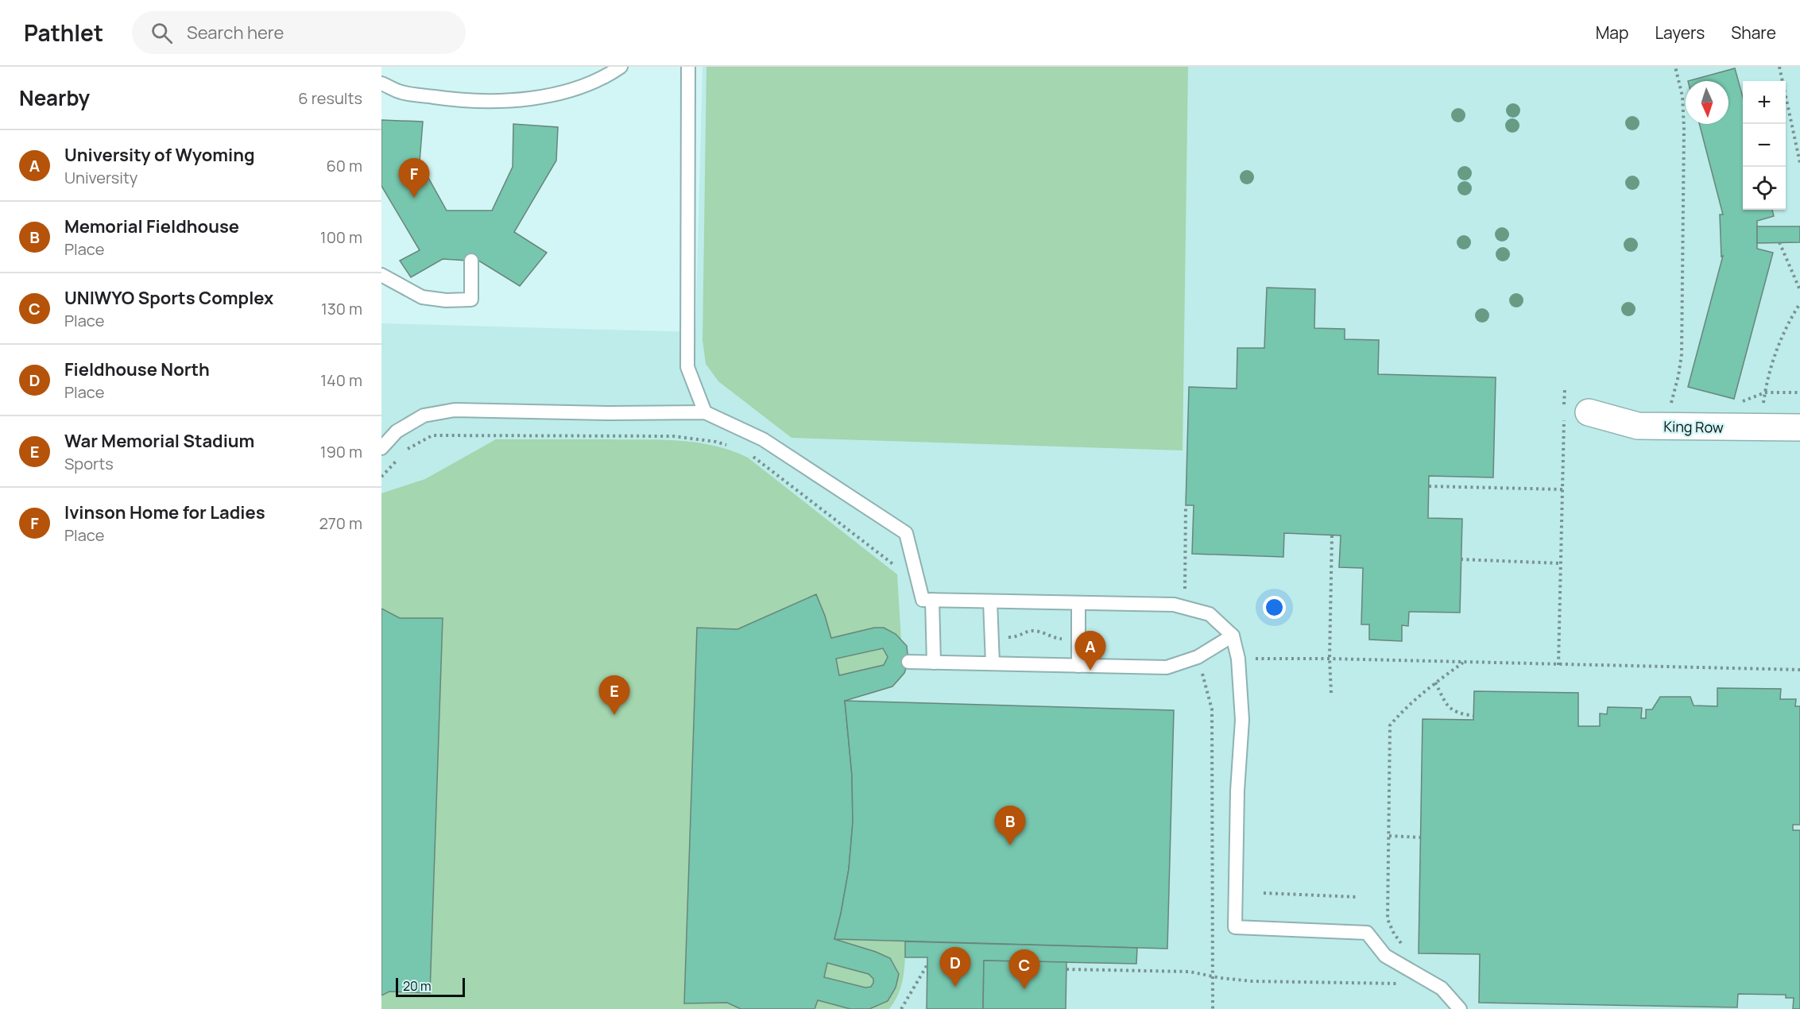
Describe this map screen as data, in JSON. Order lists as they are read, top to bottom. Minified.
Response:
{"streets":{"street":["King Row"]},"scale_bar":"20 m","north":"bottom","page":{"header":"Pathlet","search":"Search here","nav":["Map","Layers","Share"],"heading":["Nearby","6 results"],"map_buttons":["+","−"],"list":[{"mark":"A","name":"University of Wyoming","note":"University","value":"60 m"},{"mark":"B","name":"Memorial Fieldhouse","note":"Place","value":"100 m"},{"mark":"C","name":"UNIWYO Sports Complex","note":"Place","value":"130 m"},{"mark":"D","name":"Fieldhouse North","note":"Place","value":"140 m"},{"mark":"E","name":"War Memorial Stadium","note":"Sports","value":"190 m"},{"mark":"F","name":"Ivinson Home for Ladies","note":"Place","value":"270 m"}],"pins":["F","A","E","B","D","C"],"scale":"20 m"}}
